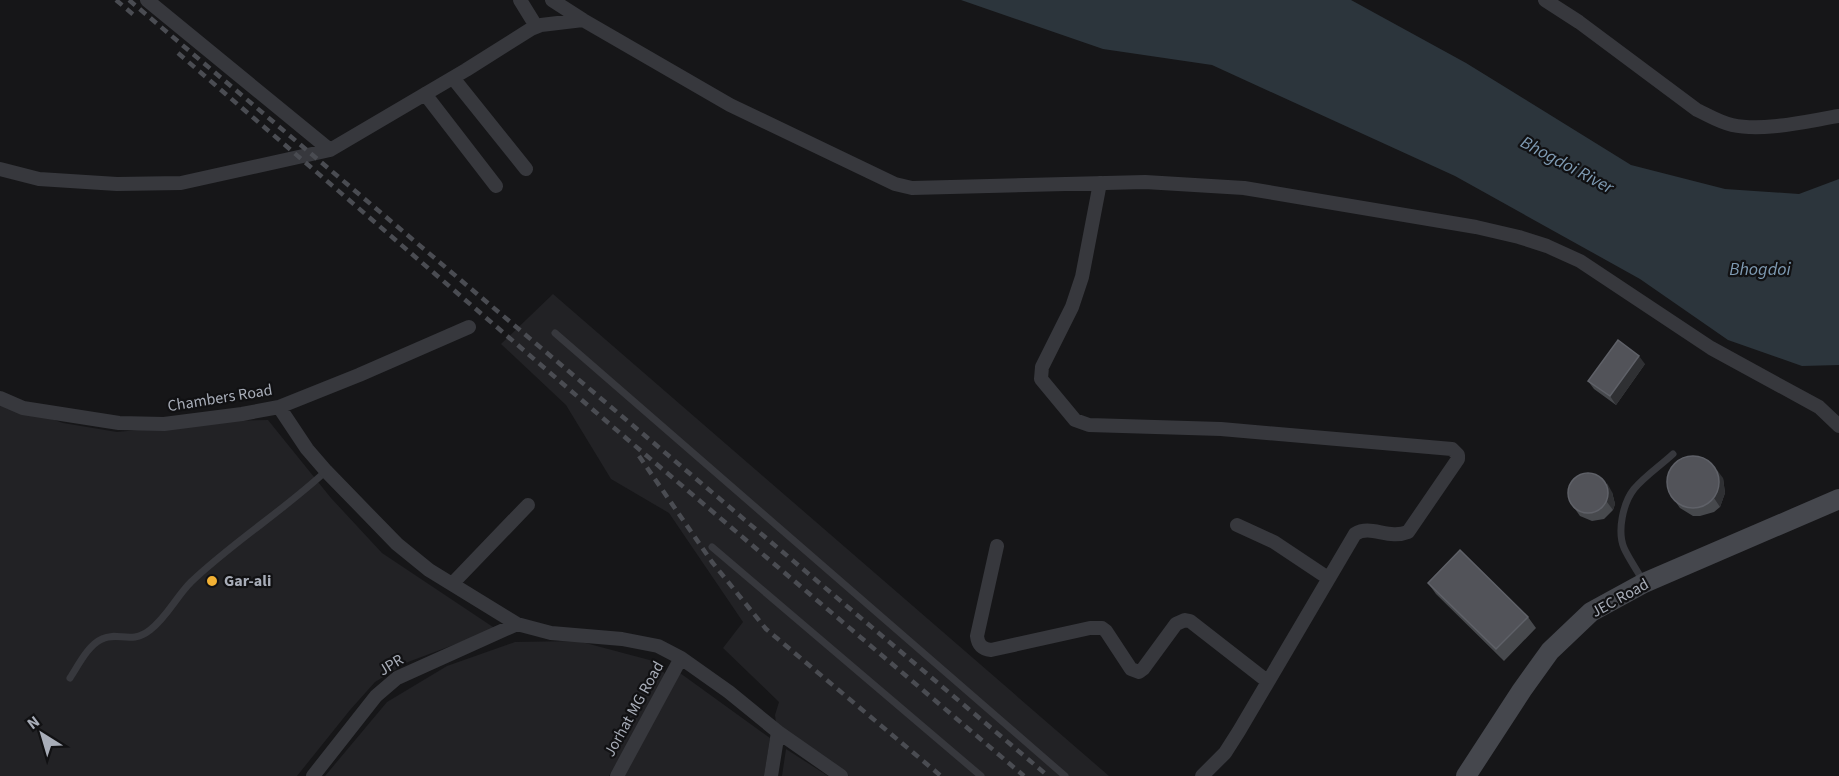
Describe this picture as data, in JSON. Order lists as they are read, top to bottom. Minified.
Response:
{"streets":{"street":["Chambers Road","JEC Road","JPR","Jorhat MG Road"]},"water":["Bhogdoi River","Bhogdoi"],"places":["Gar-ali"],"north":"top left"}
